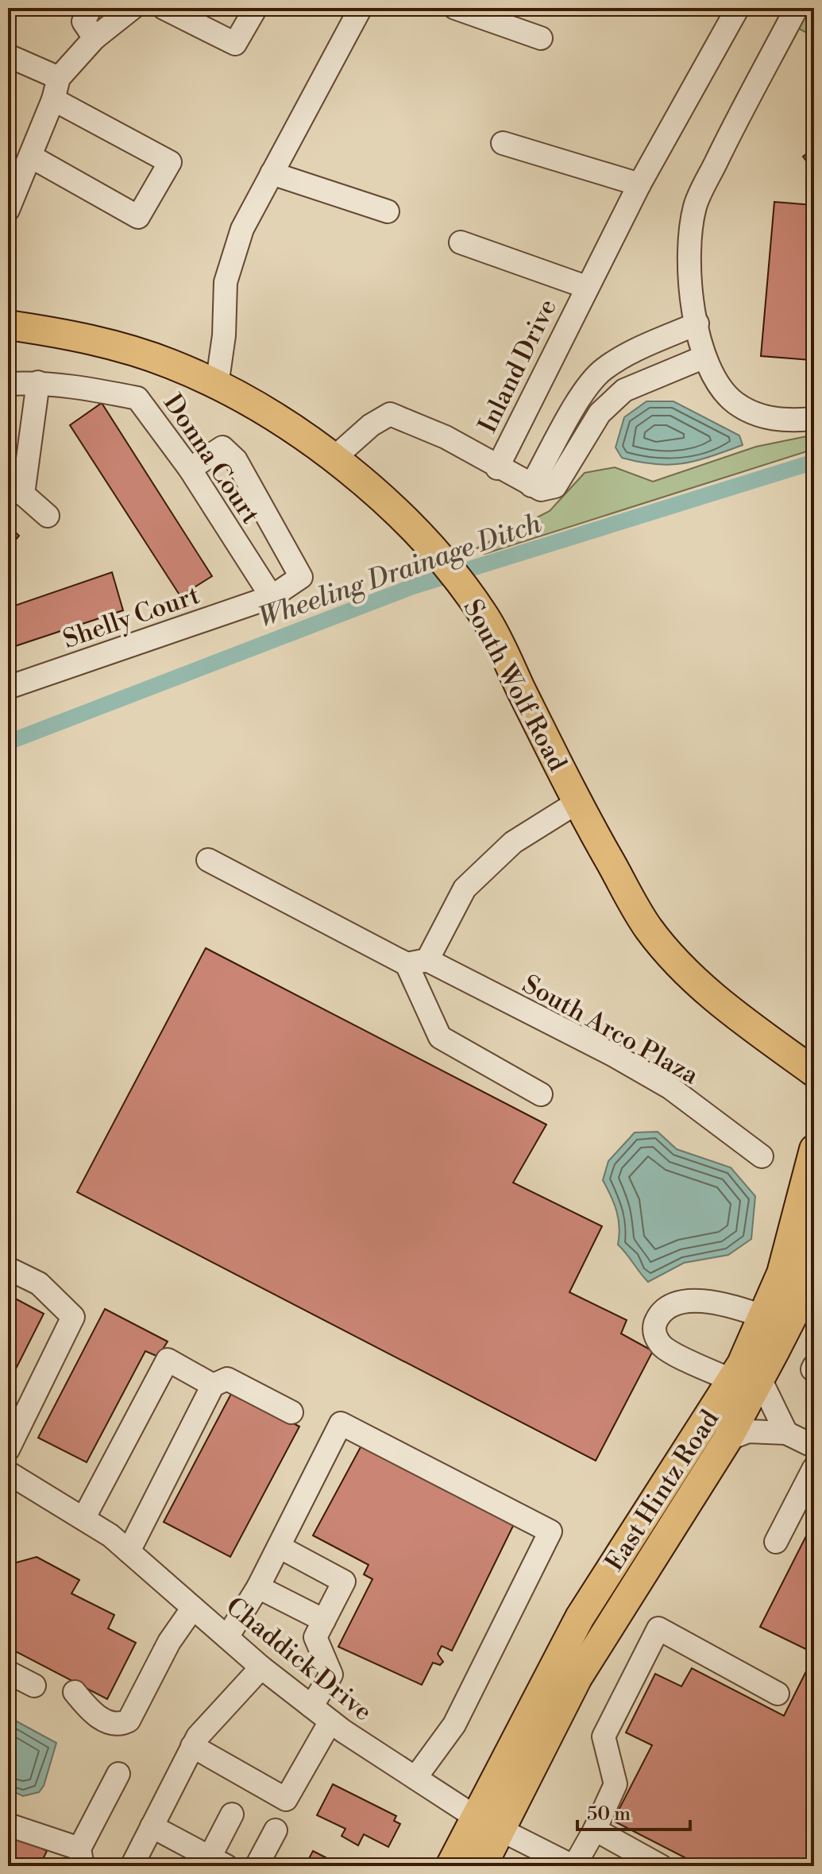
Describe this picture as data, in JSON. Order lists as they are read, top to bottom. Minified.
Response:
{"streets":{"main road":["South Wolf Road","East Hintz Road"],"street":["Inland Drive","Donna Court","Shelly Court","South Arco Plaza","Chaddick Drive"]},"crossings":[["Donna Court","Shelly Court"],["East Hintz Road","Chaddick Drive"]],"water":["Wheeling Drainage Ditch"],"scale_bar":"50 m"}
